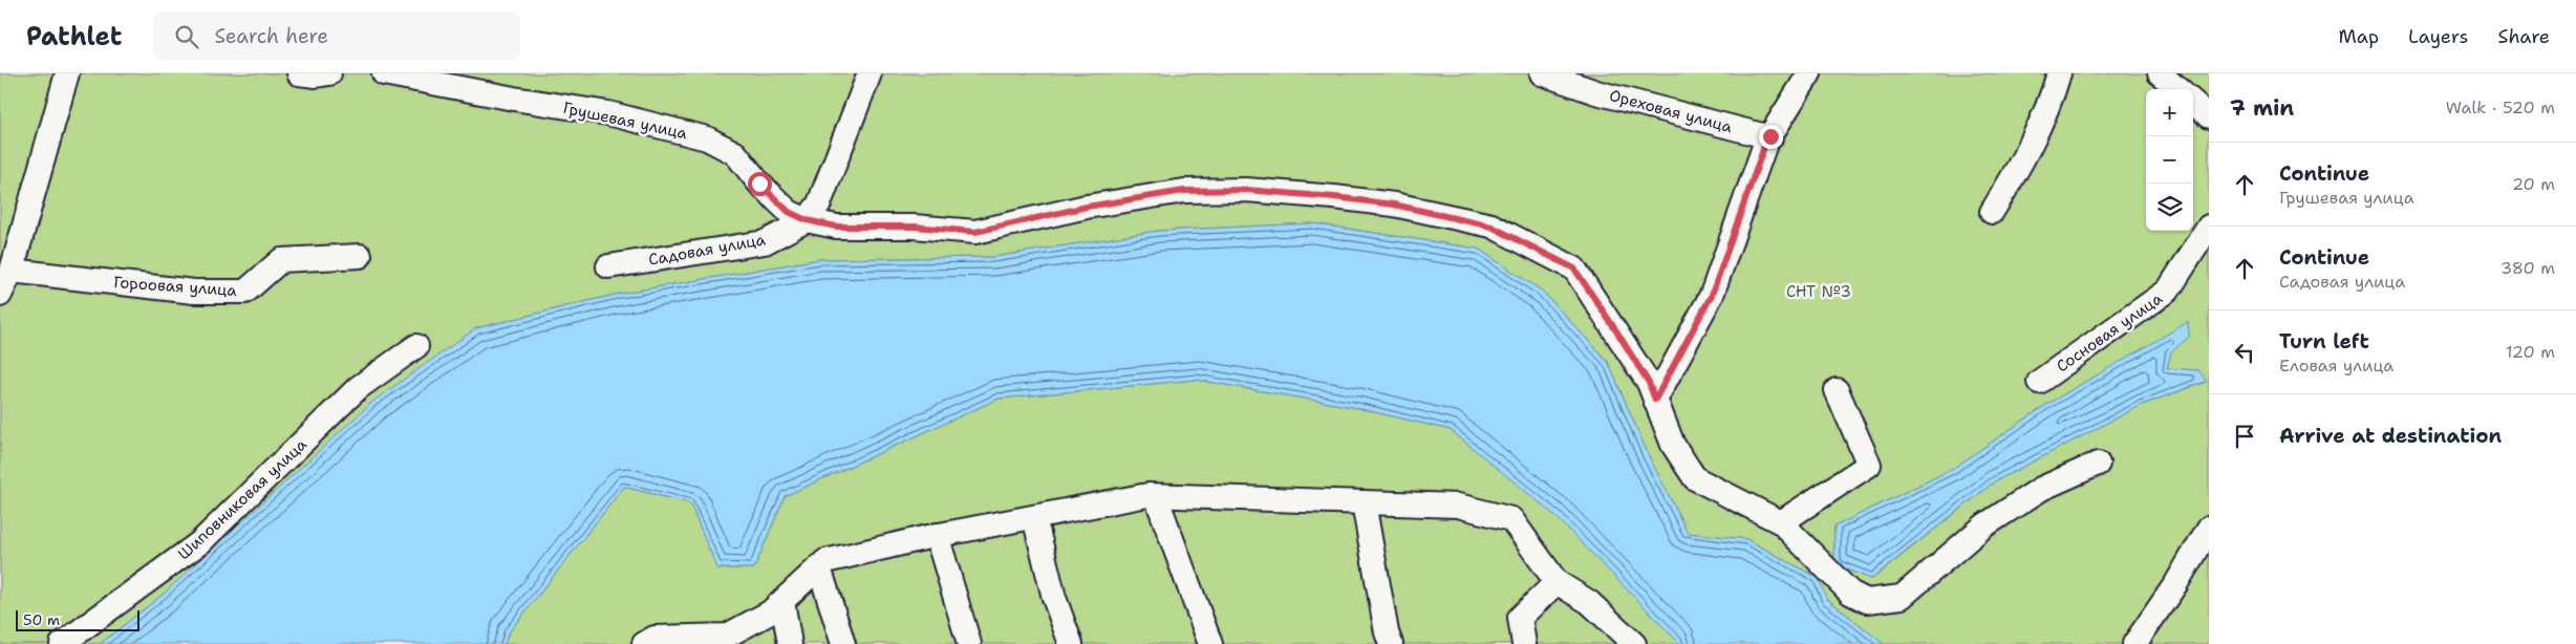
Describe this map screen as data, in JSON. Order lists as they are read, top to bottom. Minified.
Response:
{"streets":{"street":["Ореховая улица","Грушевая улица","Садовая улица","Гороовая улица","Сосновая улица","Шиповниковая улица"]},"crossings":[["Грушевая улица","Садовая улица"]],"parks":["СНТ №3"],"scale_bar":"50 m","page":{"header":"Pathlet","search":"Search here","nav":["Map","Layers","Share"],"heading":["7 min","Walk · 520 m"],"map_buttons":["+","−"],"list":[["Continue","Грушевая улица","20 m"],["Continue","Садовая улица","380 m"],["Turn left","Еловая улица","120 m"],"Arrive at destination"],"scale":"50 m"}}
